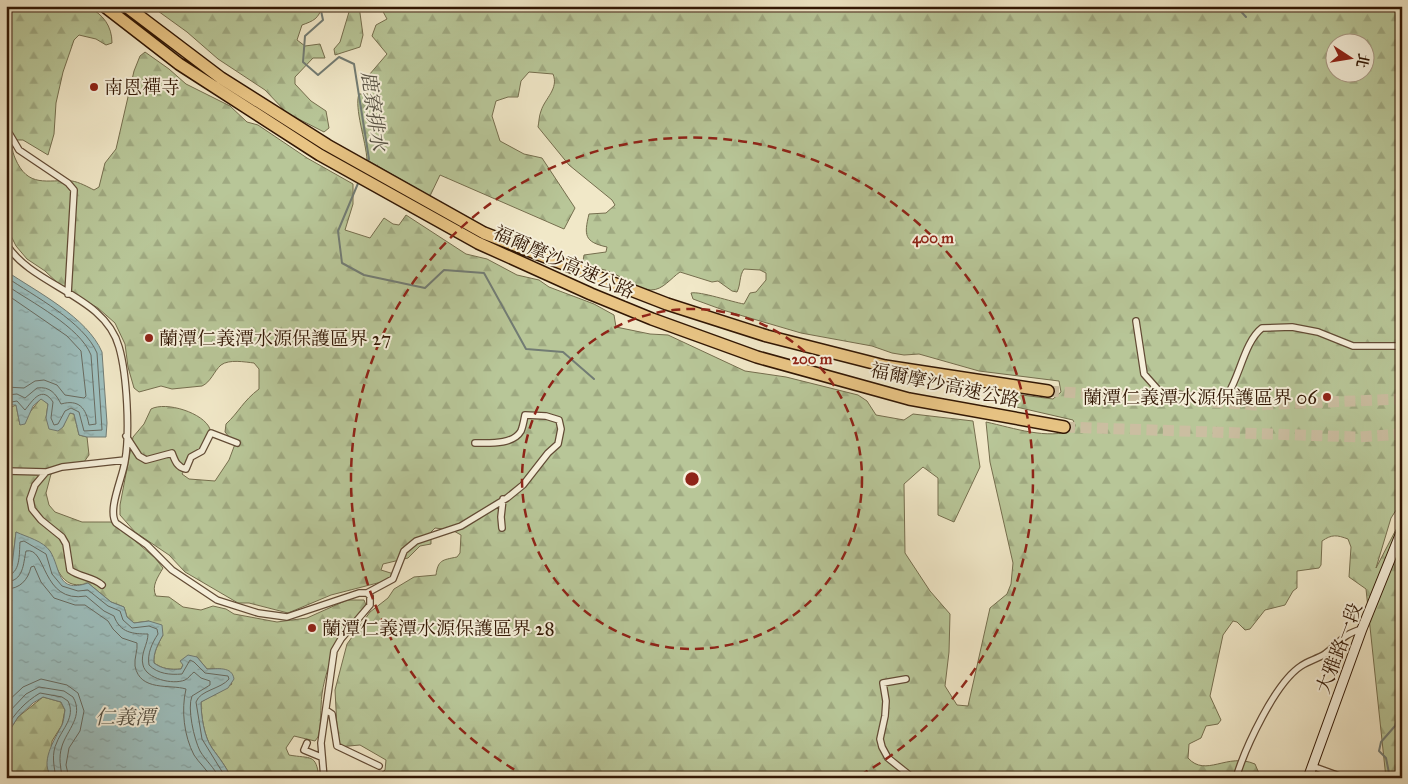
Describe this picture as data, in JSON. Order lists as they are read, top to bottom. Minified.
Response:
{"streets":{"highway":["福爾摩沙高速公路"],"main road":["大雅路一段"]},"water":["鹿寮排水","仁義潭"],"places":["南恩禪寺","蘭潭仁義潭水源保護區界 27","蘭潭仁義潭水源保護區界 06","蘭潭仁義潭水源保護區界 28"],"north":"right","rings":["400 m","200 m"]}
